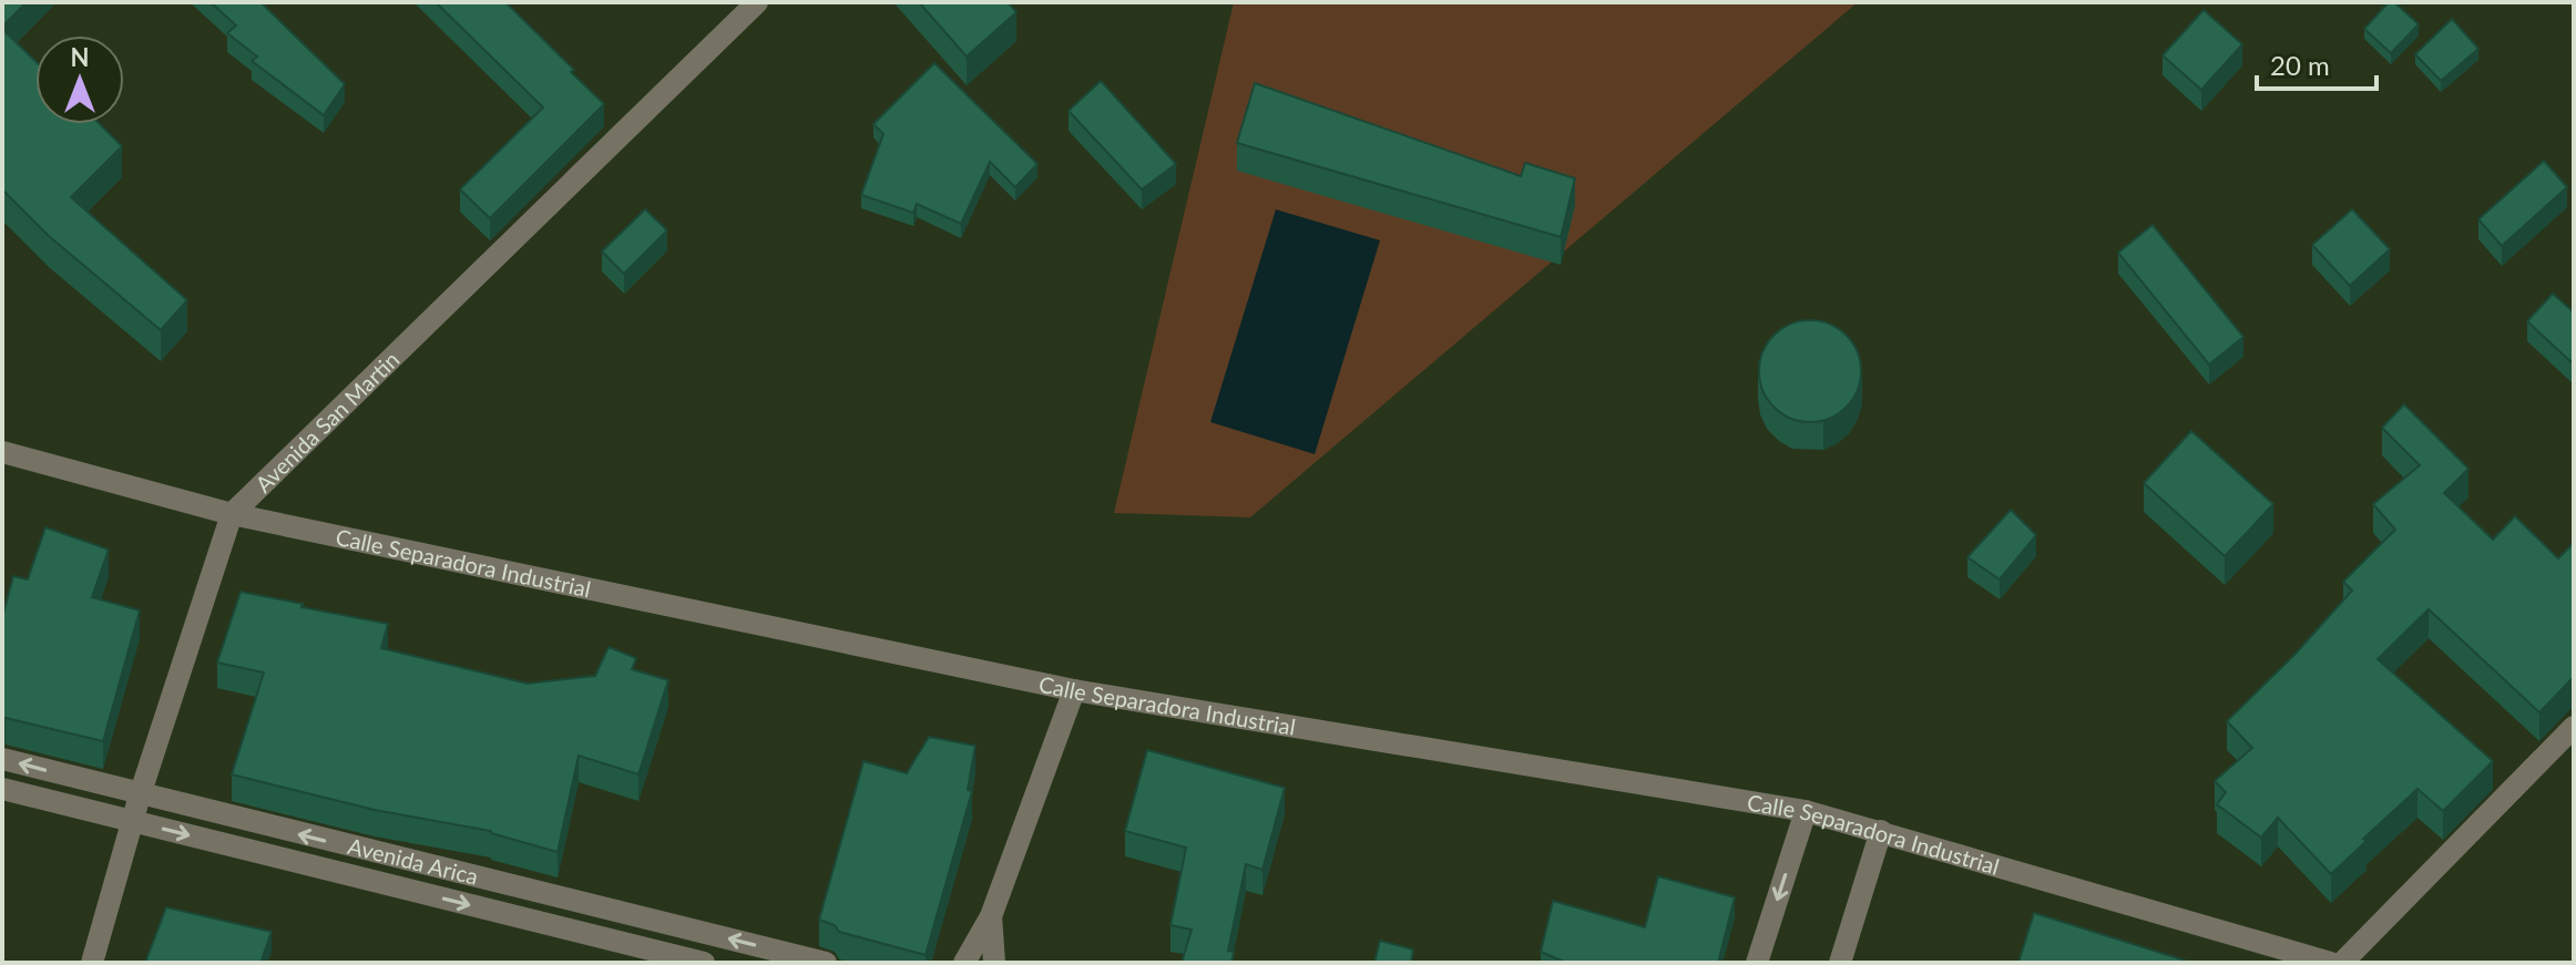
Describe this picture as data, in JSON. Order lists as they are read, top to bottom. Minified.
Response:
{"streets":{"street":["Avenida San Martin","Calle Separadora Industrial","Avenida Arica"]},"crossings":[["Avenida San Martin","Calle Separadora Industrial"],["Avenida San Martin","Avenida Arica"]],"scale_bar":"20 m","north":"top"}
